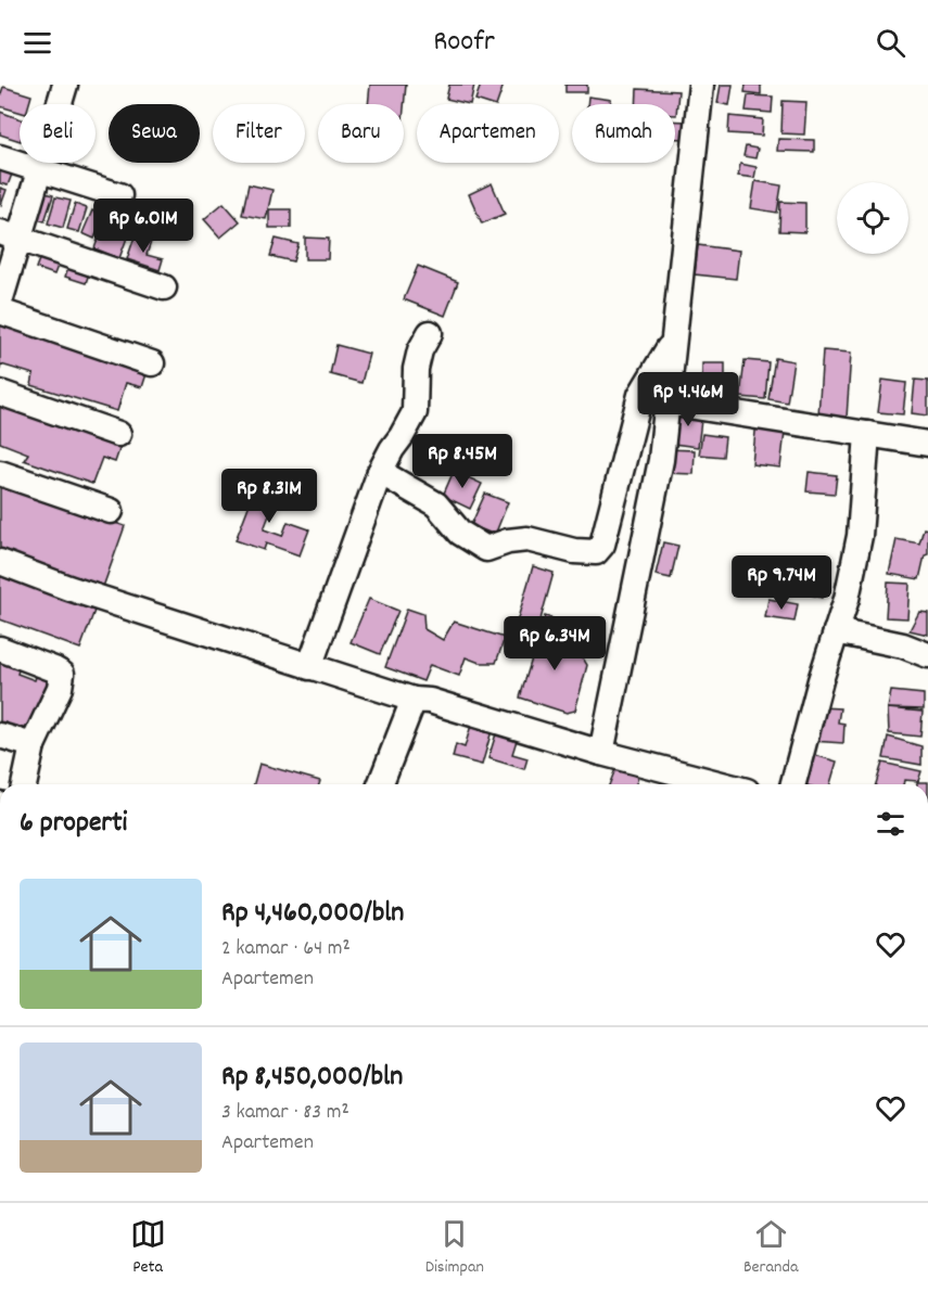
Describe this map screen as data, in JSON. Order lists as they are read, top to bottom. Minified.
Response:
{"page":{"header":"Roofr","chip":["Beli","Sewa","Filter","Baru","Apartemen","Rumah"],"price":["Rp 6.01M","Rp 4.46M","Rp 8.45M","Rp 8.31M","Rp 9.74M","Rp 6.34M"],"heading":"6 properti","list":[{"name":"Rp 4,460,000/bln","note":"2 kamar · 64 m² · Apartemen"},{"name":"Rp 8,450,000/bln","note":"3 kamar · 83 m² · Apartemen"}],"tabs":["Peta","Disimpan","Beranda"]}}
